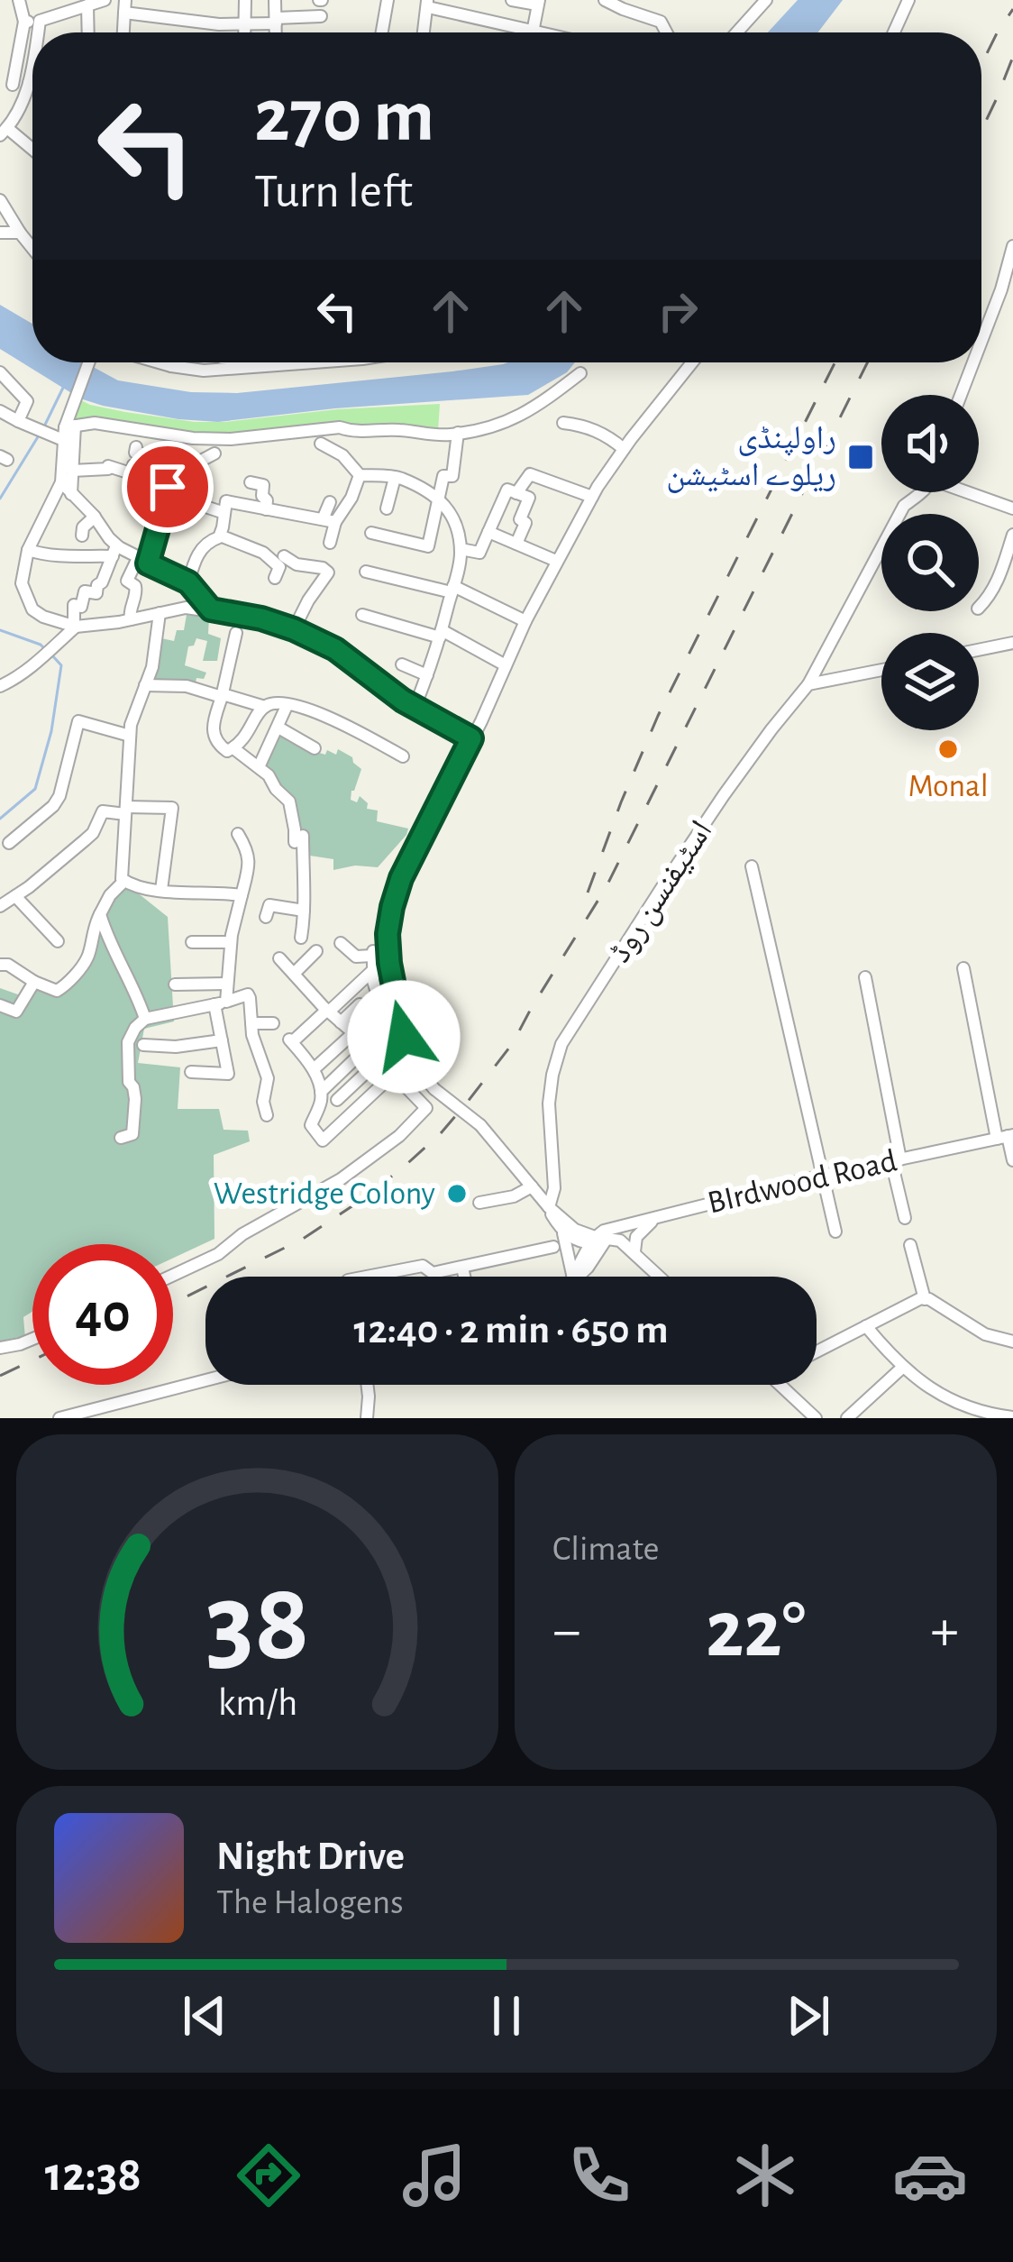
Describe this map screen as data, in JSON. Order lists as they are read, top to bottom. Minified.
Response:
{"streets":{"street":["اسٹیفنسن روڈ","BIrdwood Road"]},"places":{"transit":["راولپنڈی ریلوے اسٹیشن"],"other":["Monal","Westridge Colony"]},"page":{"turn":["270 m","Turn left"],"limit":"40","trip":"12:40 · 2 min · 650 m","tile":"Climate","heat":["−","22°","+"],"song":["Night Drive","The Halogens"],"tabs":"12:38","gauge":["38","km/h"]}}
